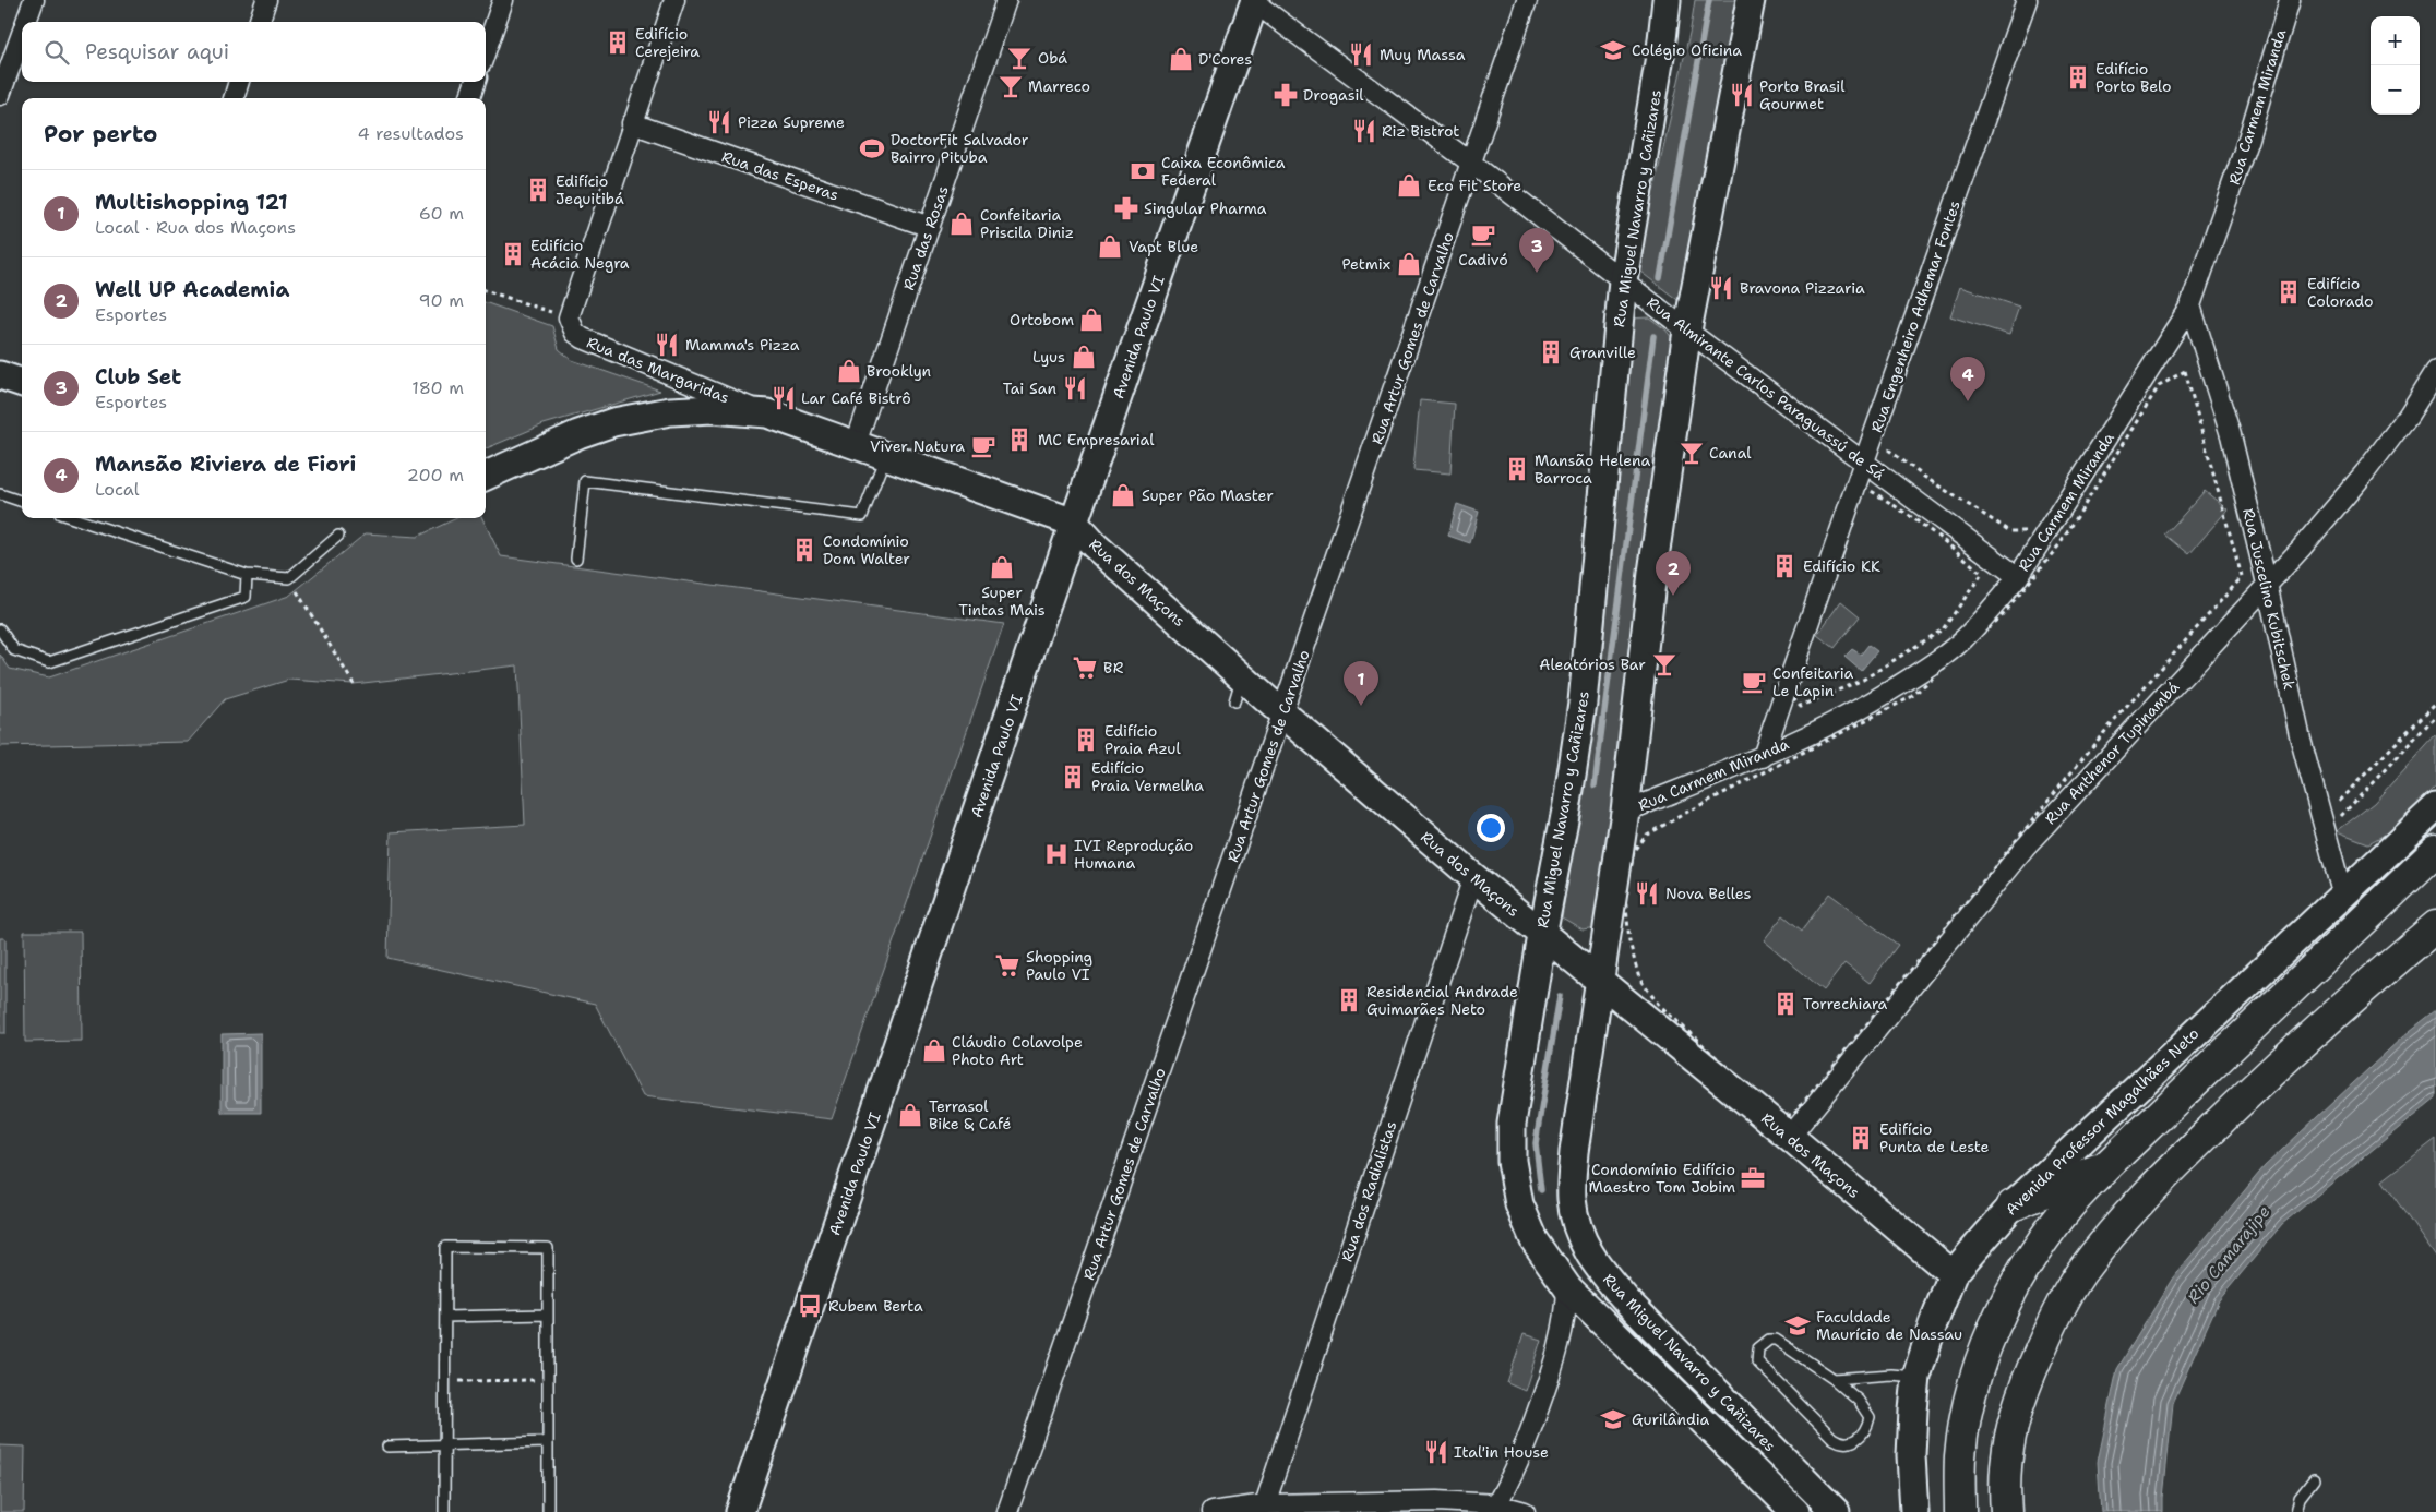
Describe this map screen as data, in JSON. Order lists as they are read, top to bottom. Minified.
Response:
{"streets":{"street":["Rua Carmem Miranda","Rua das Esperas","Rua Miguel Navarro y Cañizares","Rua das Rosas","Rua Engenheiro Adhemar Fontes","Avenida Paulo VI","Rua Artur Gomes de Carvalho","Rua das Margaridas","Rua Almirante Carlos Paraguassú de Sá","Rua dos Maçons","Rua Juscelino Kubitschek","Rua Anthenor Tupinambá","Avenida Professor Magalhães Neto","Rua dos Radialistas"]},"crossings":[["Rua Carmem Miranda","Rua Miguel Navarro y Cañizares"],["Rua Carmem Miranda","Rua Engenheiro Adhemar Fontes"],["Rua Carmem Miranda","Rua Almirante Carlos Paraguassú de Sá"],["Rua Carmem Miranda","Rua Juscelino Kubitschek"],["Rua das Esperas","Rua das Rosas"],["Rua Miguel Navarro y Cañizares","Rua Almirante Carlos Paraguassú de Sá"],["Rua Miguel Navarro y Cañizares","Rua dos Maçons"],["Rua das Rosas","Rua das Margaridas"],["Rua Engenheiro Adhemar Fontes","Rua Almirante Carlos Paraguassú de Sá"],["Avenida Paulo VI","Rua das Margaridas"],["Avenida Paulo VI","Rua Almirante Carlos Paraguassú de Sá"],["Avenida Paulo VI","Rua dos Maçons"],["Rua Artur Gomes de Carvalho","Rua Almirante Carlos Paraguassú de Sá"],["Rua Artur Gomes de Carvalho","Rua dos Maçons"],["Rua das Margaridas","Rua dos Maçons"],["Rua dos Maçons","Rua Anthenor Tupinambá"],["Rua dos Maçons","Avenida Professor Magalhães Neto"],["Rua dos Maçons","Rua dos Radialistas"],["Rua Juscelino Kubitschek","Rua Anthenor Tupinambá"],["Rua Juscelino Kubitschek","Avenida Professor Magalhães Neto"]],"water":["Rio Camarajipe"],"places":{"building":["Edifício Cerejeira","Edifício Porto Belo","Edifício Jequitibá","Edifício Acácia Negra","Edifício Colorado","Granville","MC Empresarial","Mansão Helena Barroca","Condomínio Dom Walter","Edifício KK","Edifício Praia Azul","Edifício Praia Vermelha","Residencial Andrade Guimarães Neto","Torrechiara","Edifício Punta de Leste"],"school or university":["Colégio Oficina","Faculdade Maurício de Nassau","Gurilândia"],"restaurant":["Muy Massa","Porto Brasil Gourmet","Pizza Supreme","Riz Bistrot","Bravona Pizzaria","Mamma's Pizza","Tai San","Lar Café Bistrô","Nova Belles","Ital'in House"],"bar":["Obá","Marreco","Canal","Aleatórios Bar"],"shop":["D'Cores","Eco Fit Store","Confeitaria Priscila Diniz","Vapt Blue","Petmix","Ortobom","Lyus","Brooklyn","Super Pão Master","Super Tintas Mais","Cláudio Colavolpe Photo Art","Terrasol Bike & Café"],"pharmacy":["Drogasil","Singular Pharma"],"sports":["DoctorFit Salvador Bairro Pituba"],"bank":["Caixa Econômica Federal"],"cafe":["Cadivó","Viver Natura","Confeitaria Le Lapin"],"supermarket":["BR","Shopping Paulo VI"],"hospital":["IVI Reprodução Humana"],"office":["Condomínio Edifício Maestro Tom Jobim"],"bus stop":["Rubem Berta"]},"page":{"map_buttons":["+","−"],"search":"Pesquisar aqui","heading":["Por perto","4 resultados"],"list":[{"mark":"1","name":"Multishopping 121","note":"Local · Rua dos Maçons","value":"60 m"},{"mark":"2","name":"Well UP Academia","note":"Esportes","value":"90 m"},{"mark":"3","name":"Club Set","note":"Esportes","value":"180 m"},{"mark":"4","name":"Mansão Riviera de Fiori","note":"Local","value":"200 m"}],"pins":["3","4","2","1"]}}
